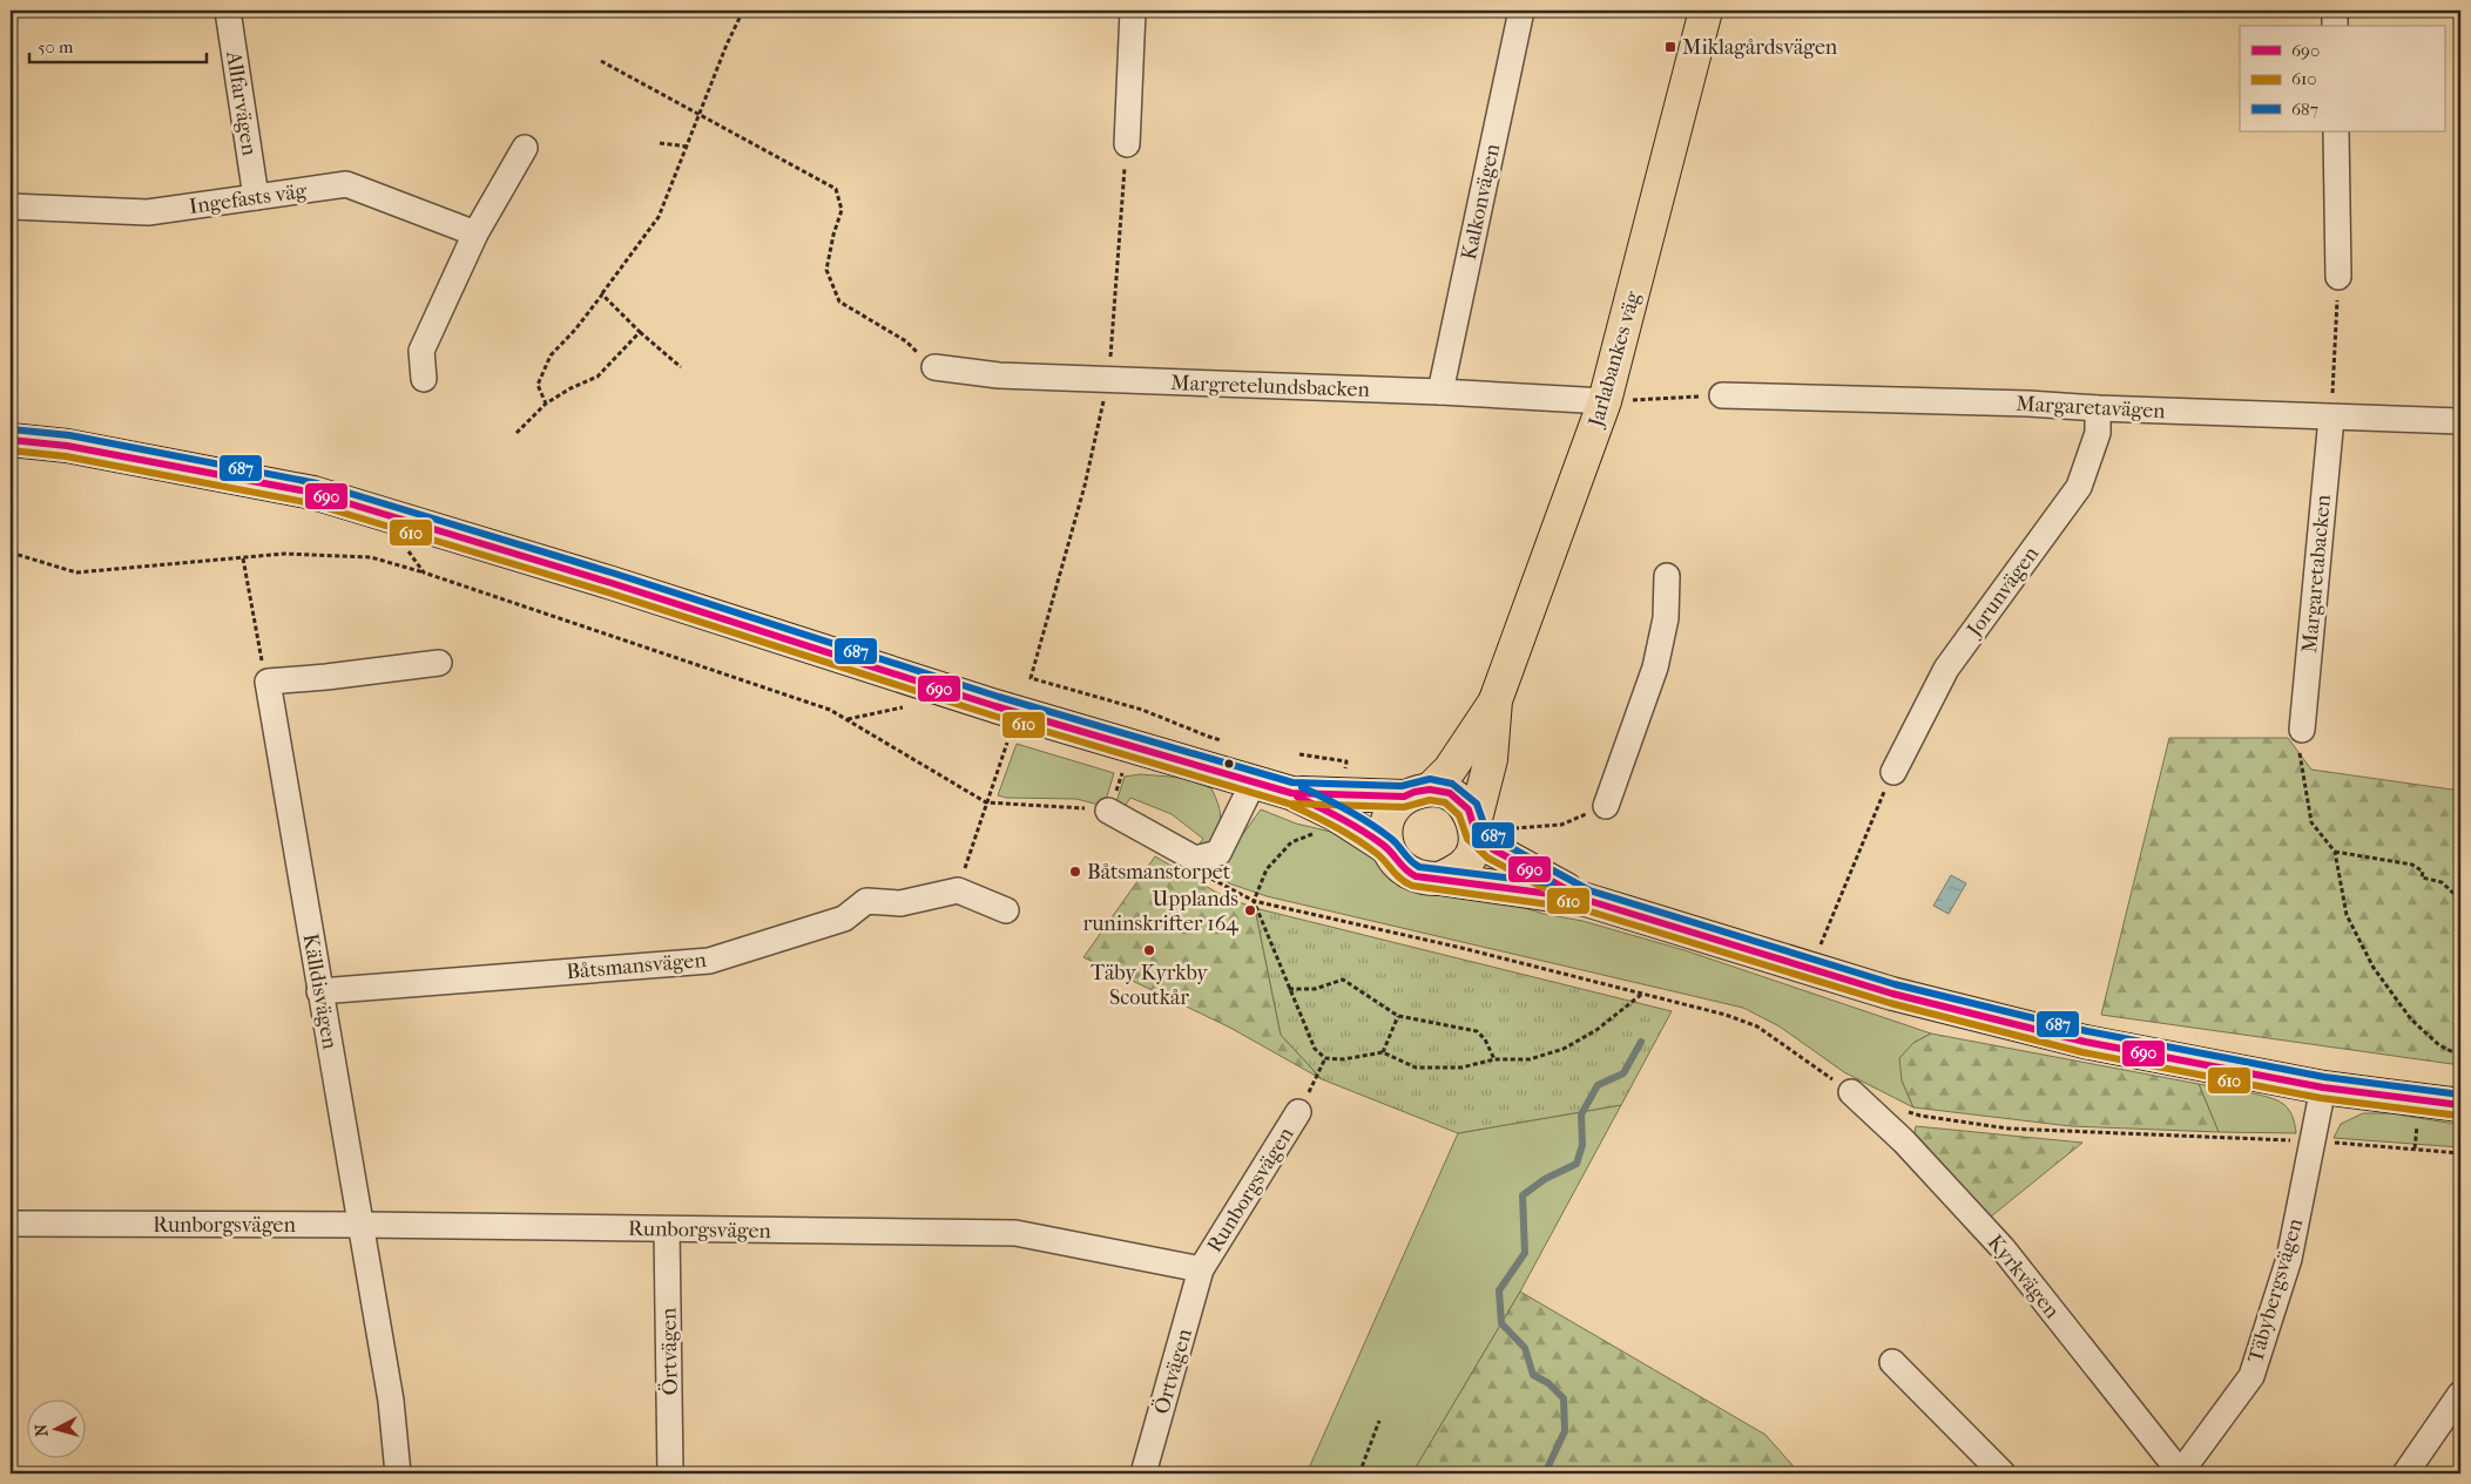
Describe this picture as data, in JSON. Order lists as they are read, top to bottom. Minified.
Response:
{"streets":{"main road":["Jarlabankes väg"],"street":["Allfarvägen","Ingefasts väg","Kalkonvägen","Margretelundsbacken","Margaretavägen","Margaretabacken","Jorunvägen","Båtsmansvägen","Källdisvägen","Runborgsvägen","Kyrkvägen","Täbybergsvägen","Örtvägen"]},"crossings":[["Allfarvägen","Ingefasts väg"],["Kalkonvägen","Margretelundsbacken"],["Jarlabankes väg","Margretelundsbacken"],["Margaretavägen","Margaretabacken"],["Margaretavägen","Jorunvägen"],["Båtsmansvägen","Källdisvägen"],["Källdisvägen","Runborgsvägen"],["Runborgsvägen","Örtvägen"],["Kyrkvägen","Täbybergsvägen"]],"places":{"transit":["Miklagårdsvägen"],"other":["Båtsmanstorpet","Upplands runinskrifter 164","Täby Kyrkby Scoutkår"]},"lines":["transit line 687","transit line 690","transit line 610"],"legend":["690","610","687"],"scale_bar":"50 m","north":"left"}
